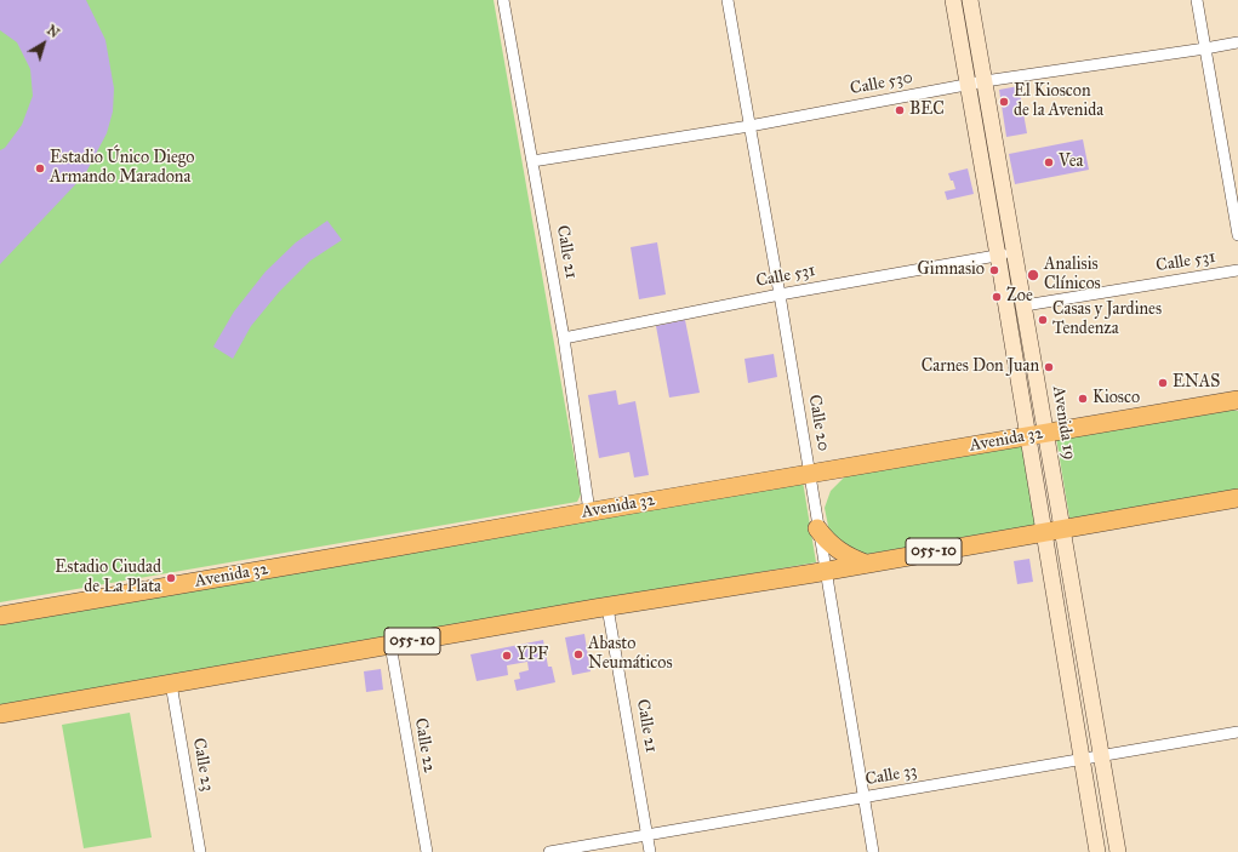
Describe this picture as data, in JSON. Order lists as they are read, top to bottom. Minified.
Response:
{"streets":{"highway":["Avenida 32","055-10"],"main road":["Avenida 19"],"street":["Calle 530","Calle 21","Calle 531","Calle 20","Calle 22","Calle 23","Calle 33"]},"crossings":[["Calle 530","Calle 21"],["Calle 530","Calle 20"],["Calle 530","Avenida 19"],["Calle 21","Calle 531"],["Calle 21","Avenida 32"],["Calle 21","055-10"],["Calle 21","Calle 33"],["Calle 531","Calle 20"],["Calle 531","Avenida 19"],["Calle 20","Avenida 32"],["Calle 20","055-10"],["Calle 20","Calle 33"],["Avenida 19","Avenida 32"],["Avenida 19","055-10"],["Avenida 19","Calle 33"],["055-10","Calle 22"],["055-10","Calle 23"]],"places":["El Kioscon de la Avenida","BEC","Vea","Estadio Único Diego Armando Maradona","Gimnasio","Analisis Clínicos","Zoe","Casas y Jardines Tendenza","Carnes Don Juan","ENAS","Kiosco","Estadio Ciudad de La Plata","Abasto Neumáticos","YPF"],"north":"top right"}
